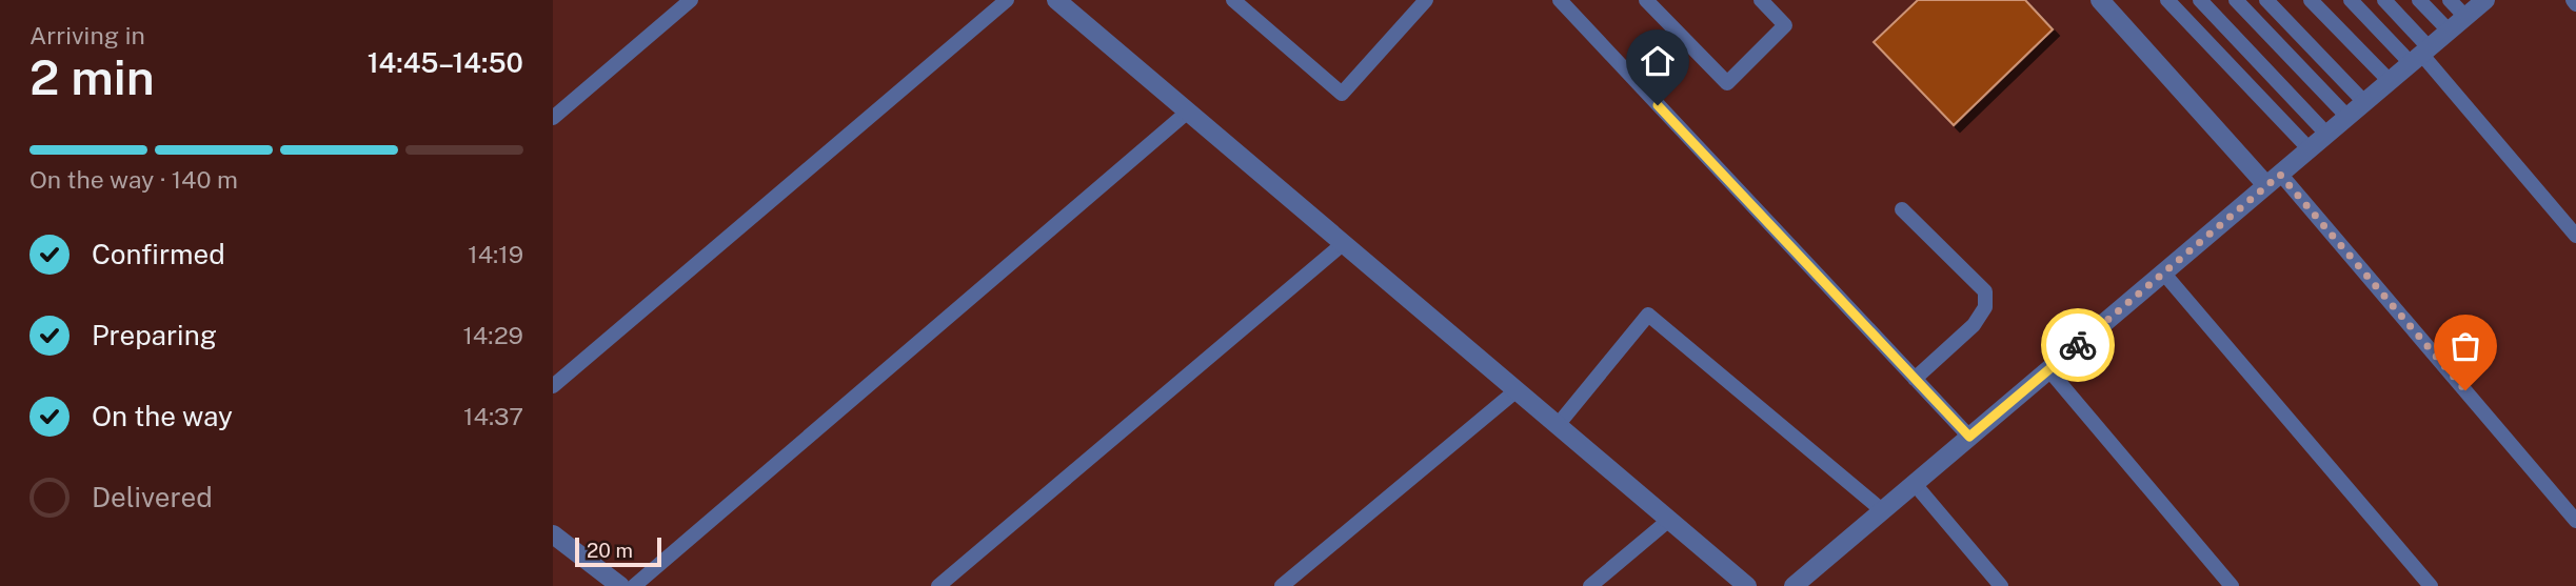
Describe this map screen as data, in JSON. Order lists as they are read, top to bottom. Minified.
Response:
{"scale_bar":"20 m","page":{"heading":["2 min","Arriving in","14:45–14:50"],"bar":"On the way · 140 m","list":[["Confirmed","14:19"],["Preparing","14:29"],["On the way","14:37"],"Delivered"],"scale":"20 m"}}
